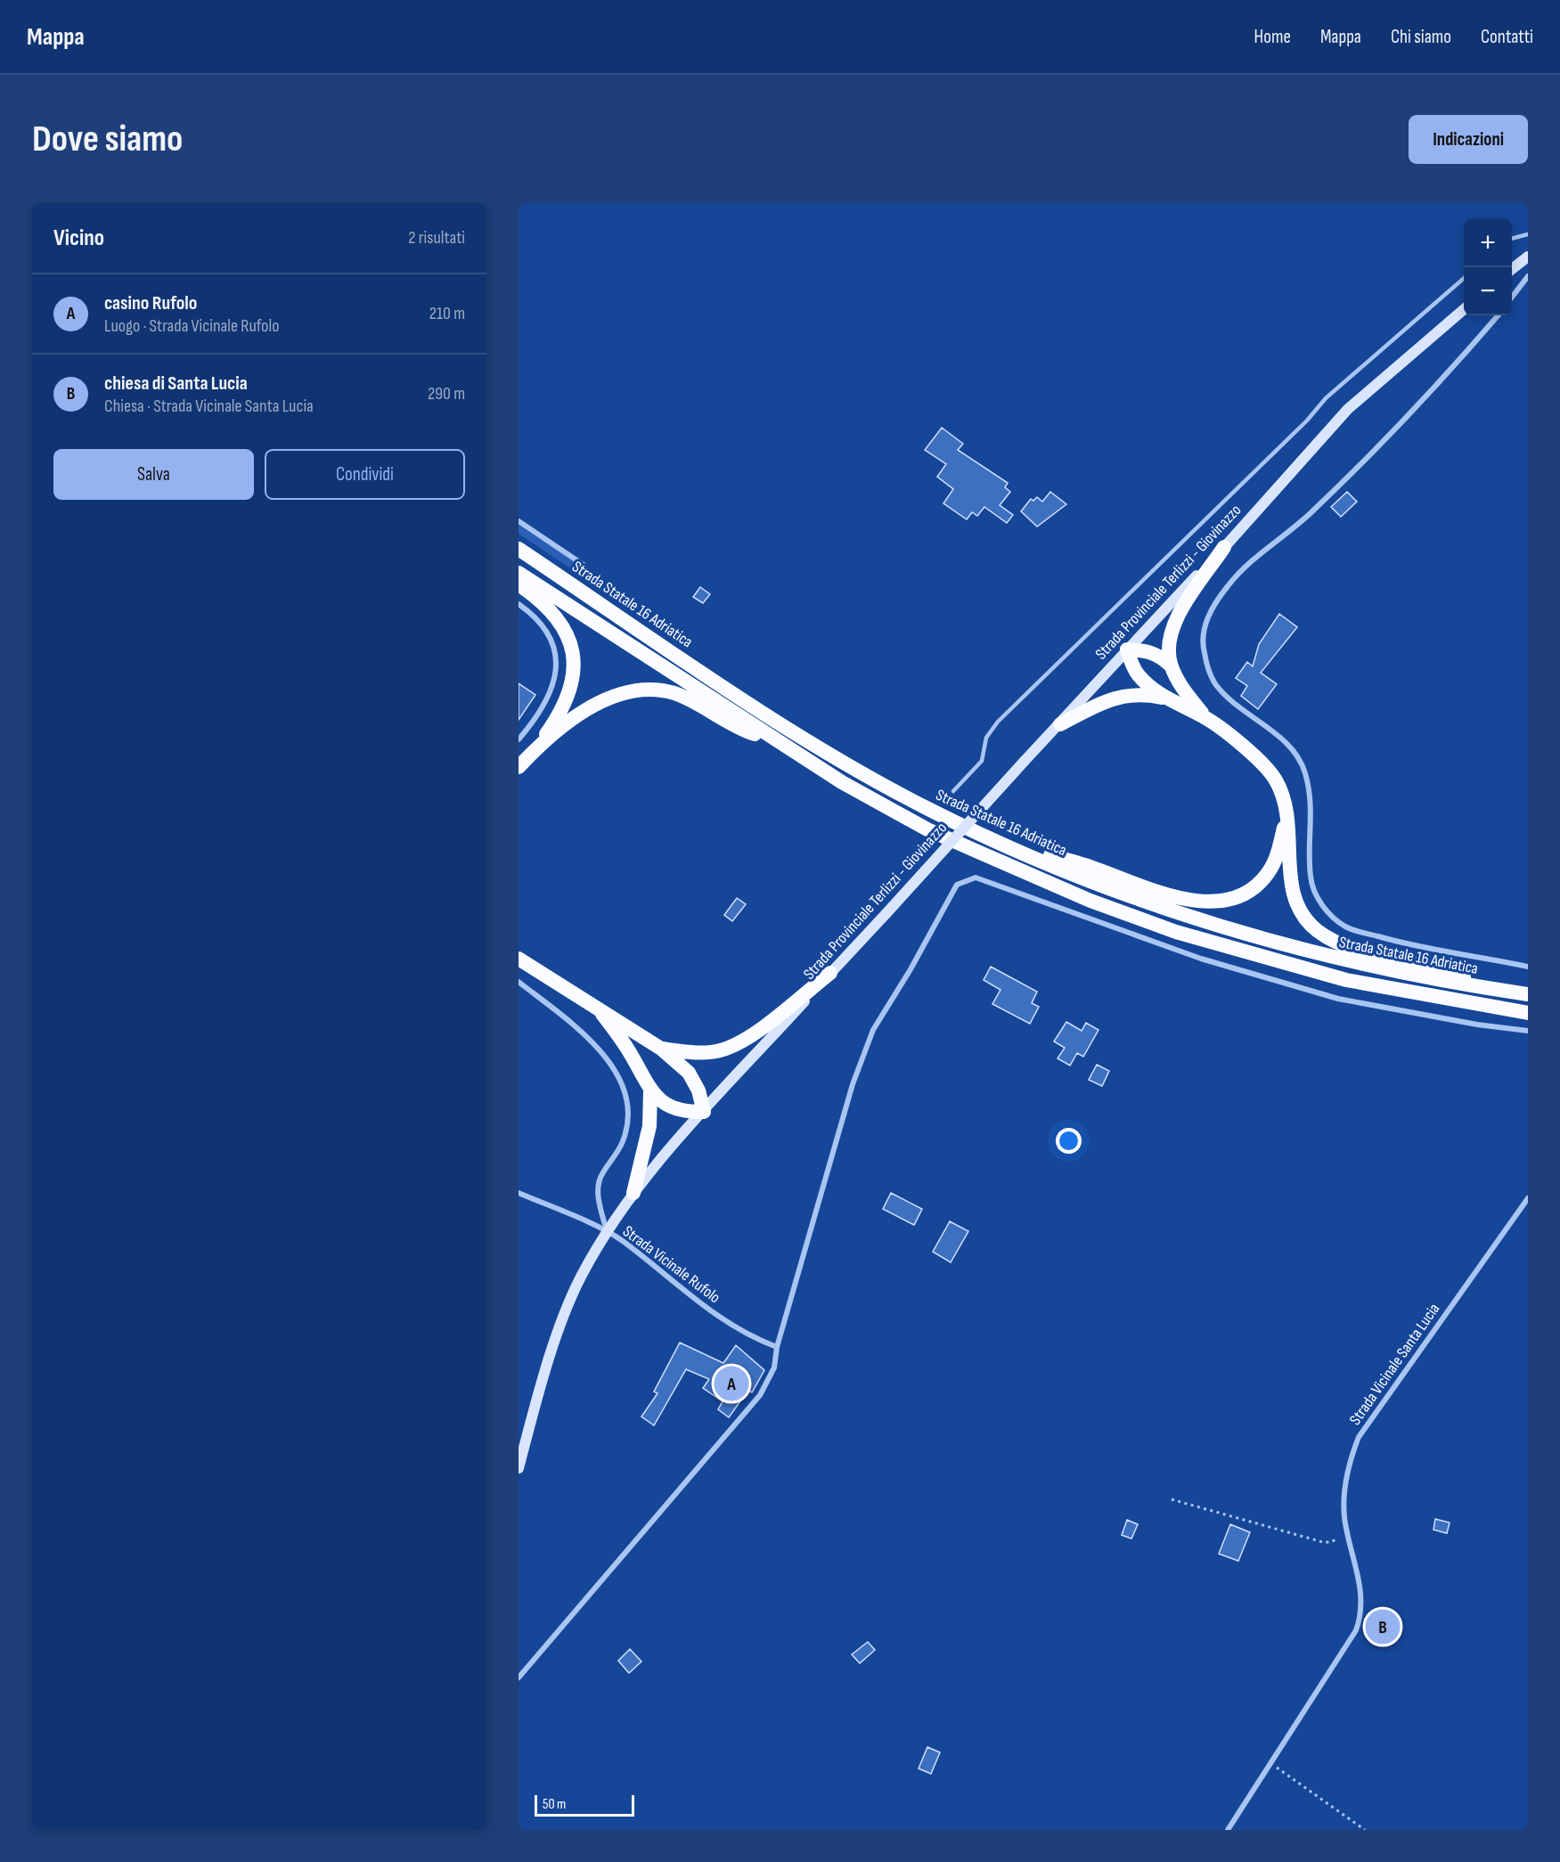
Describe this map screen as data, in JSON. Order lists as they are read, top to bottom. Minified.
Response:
{"streets":{"highway":["Strada Statale 16 Adriatica"],"main road":["Strada Provinciale Terlizzi - Giovinazzo"],"street":["Strada Vicinale Rufolo","Strada Vicinale Santa Lucia"]},"crossings":[["Strada Provinciale Terlizzi - Giovinazzo","Strada Vicinale Rufolo"]],"scale_bar":"50 m","page":{"header":"Mappa","nav":["Home","Mappa","Chi siamo","Contatti"],"buttons":["Indicazioni",["Salva","Condividi"]],"title":"Dove siamo","heading":["Vicino","2 risultati"],"map_buttons":["+","−"],"list":[{"mark":"A","name":"casino Rufolo","note":"Luogo · Strada Vicinale Rufolo","value":"210 m"},{"mark":"B","name":"chiesa di Santa Lucia","note":"Chiesa · Strada Vicinale Santa Lucia","value":"290 m"}],"pins":["A","B"],"scale":"50 m"}}
